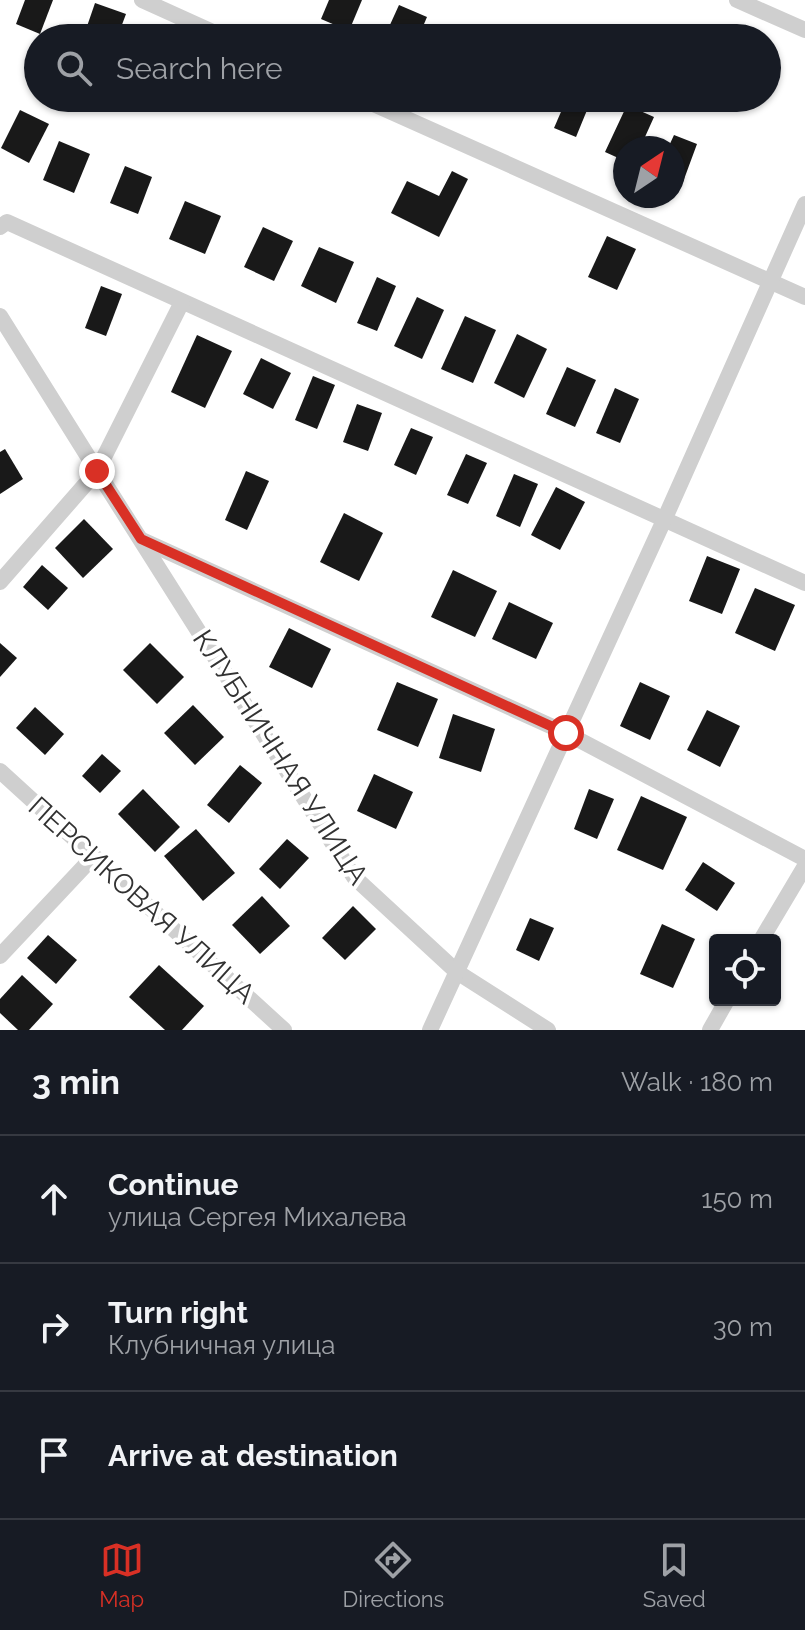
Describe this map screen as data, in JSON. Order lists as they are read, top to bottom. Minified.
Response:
{"streets":{"street":["КЛУБНИЧНАЯ УЛИЦА","ПЕРСИКОВАЯ УЛИЦА"]},"north":"top right","page":{"search":"Search here","heading":["3 min","Walk · 180 m"],"list":[["Continue","улица Сергея Михалева","150 m"],["Turn right","Клубничная улица","30 m"],"Arrive at destination"],"nav":["Map","Directions","Saved"]}}
